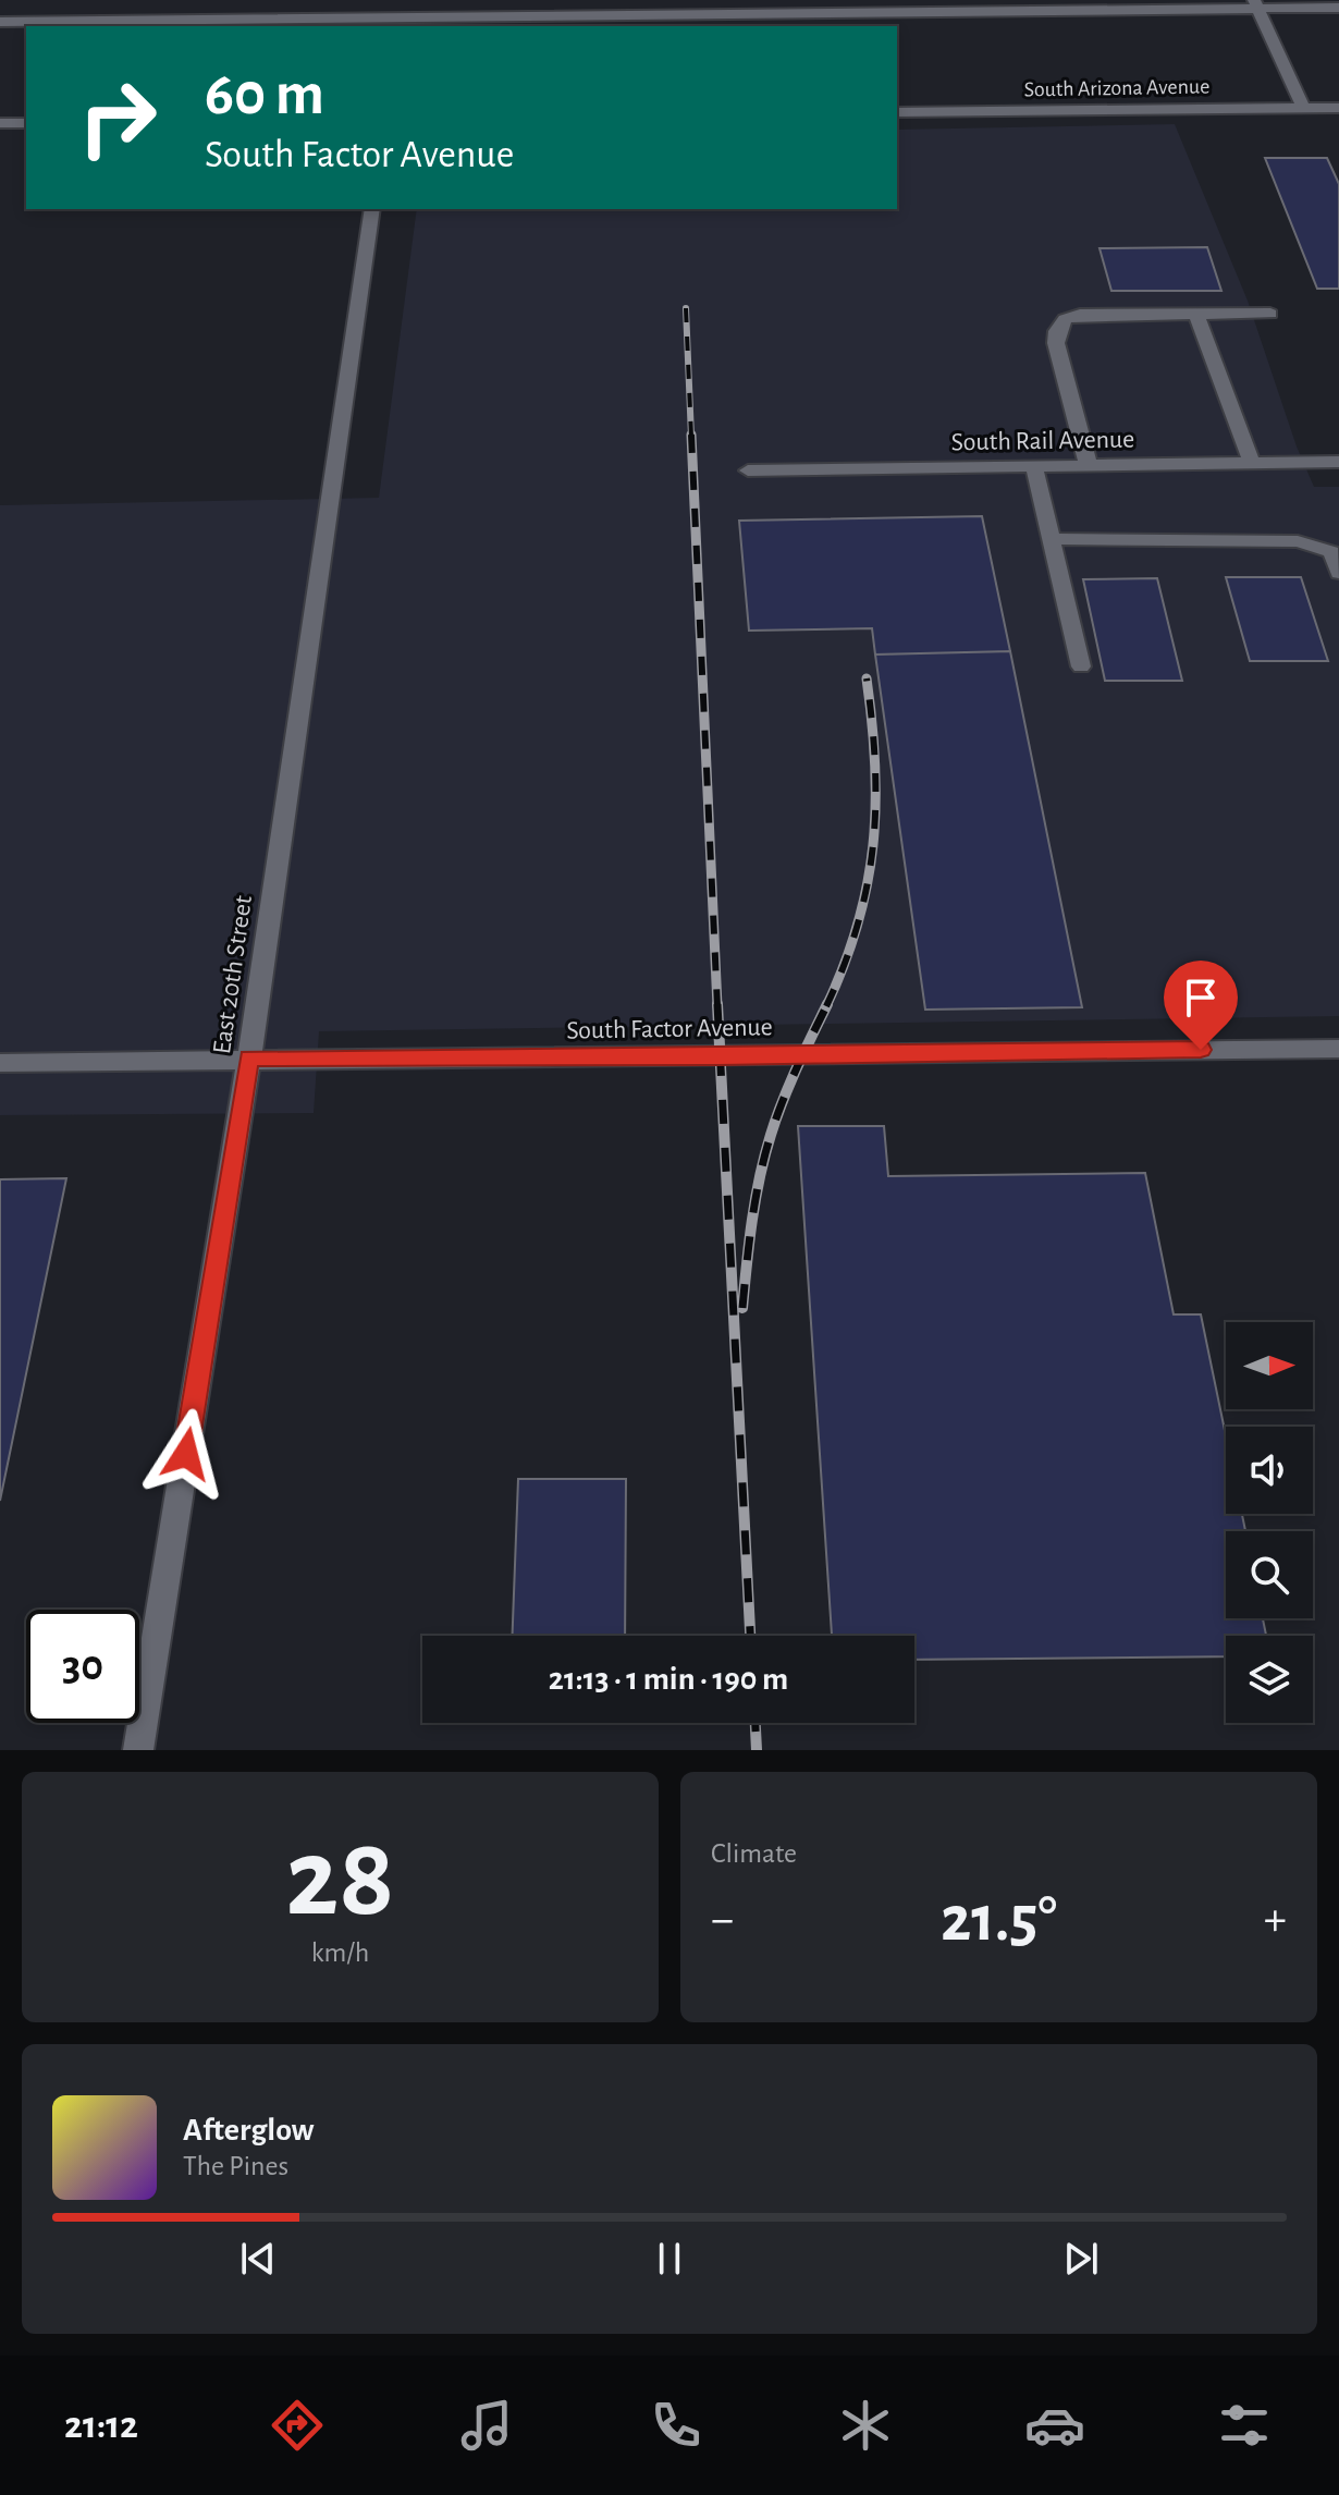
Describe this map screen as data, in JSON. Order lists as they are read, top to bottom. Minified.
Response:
{"streets":{"street":["South Arizona Avenue","South Rail Avenue","East 20th Street","South Factor Avenue"]},"crossings":[["East 20th Street","South Factor Avenue"]],"north":"right","page":{"turn":["60 m","South Factor Avenue"],"limit":"30","trip":"21:13 · 1 min · 190 m","tile":[["28","km/h"],"Climate"],"heat":["−","21.5°","+"],"song":["Afterglow","The Pines"],"tabs":"21:12"}}
